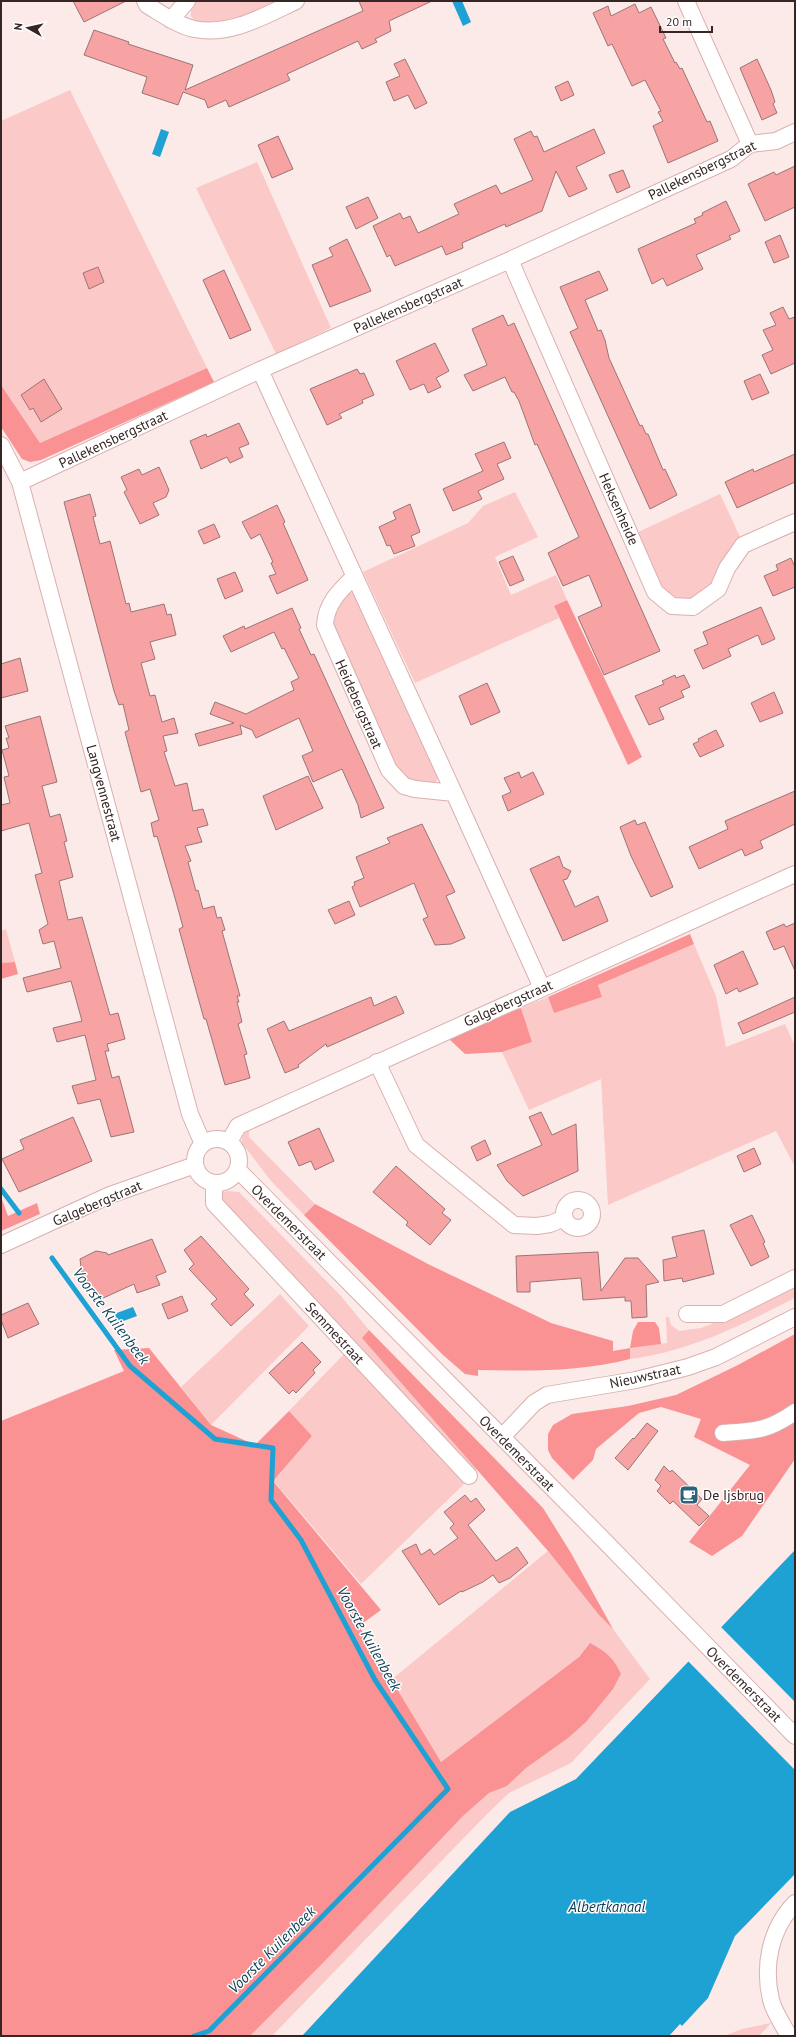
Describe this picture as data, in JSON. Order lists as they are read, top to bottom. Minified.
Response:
{"streets":{"street":["Pallekensbergstraat","Heksenheide","Heidebergstraat","Langvennestraat","Galgebergstraat","Overdemerstraat","Semmestraat","Nieuwstraat"]},"crossings":[["Pallekensbergstraat","Heksenheide"],["Pallekensbergstraat","Langvennestraat"],["Langvennestraat","Galgebergstraat"],["Langvennestraat","Overdemerstraat"],["Langvennestraat","Semmestraat"],["Galgebergstraat","Overdemerstraat"],["Galgebergstraat","Semmestraat"],["Overdemerstraat","Semmestraat"],["Overdemerstraat","Nieuwstraat"]],"water":["Voorste Kuilenbeek","Albertkanaal"],"places":{"cafe":["De Ijsbrug"]},"scale_bar":"20 m","north":"left"}
